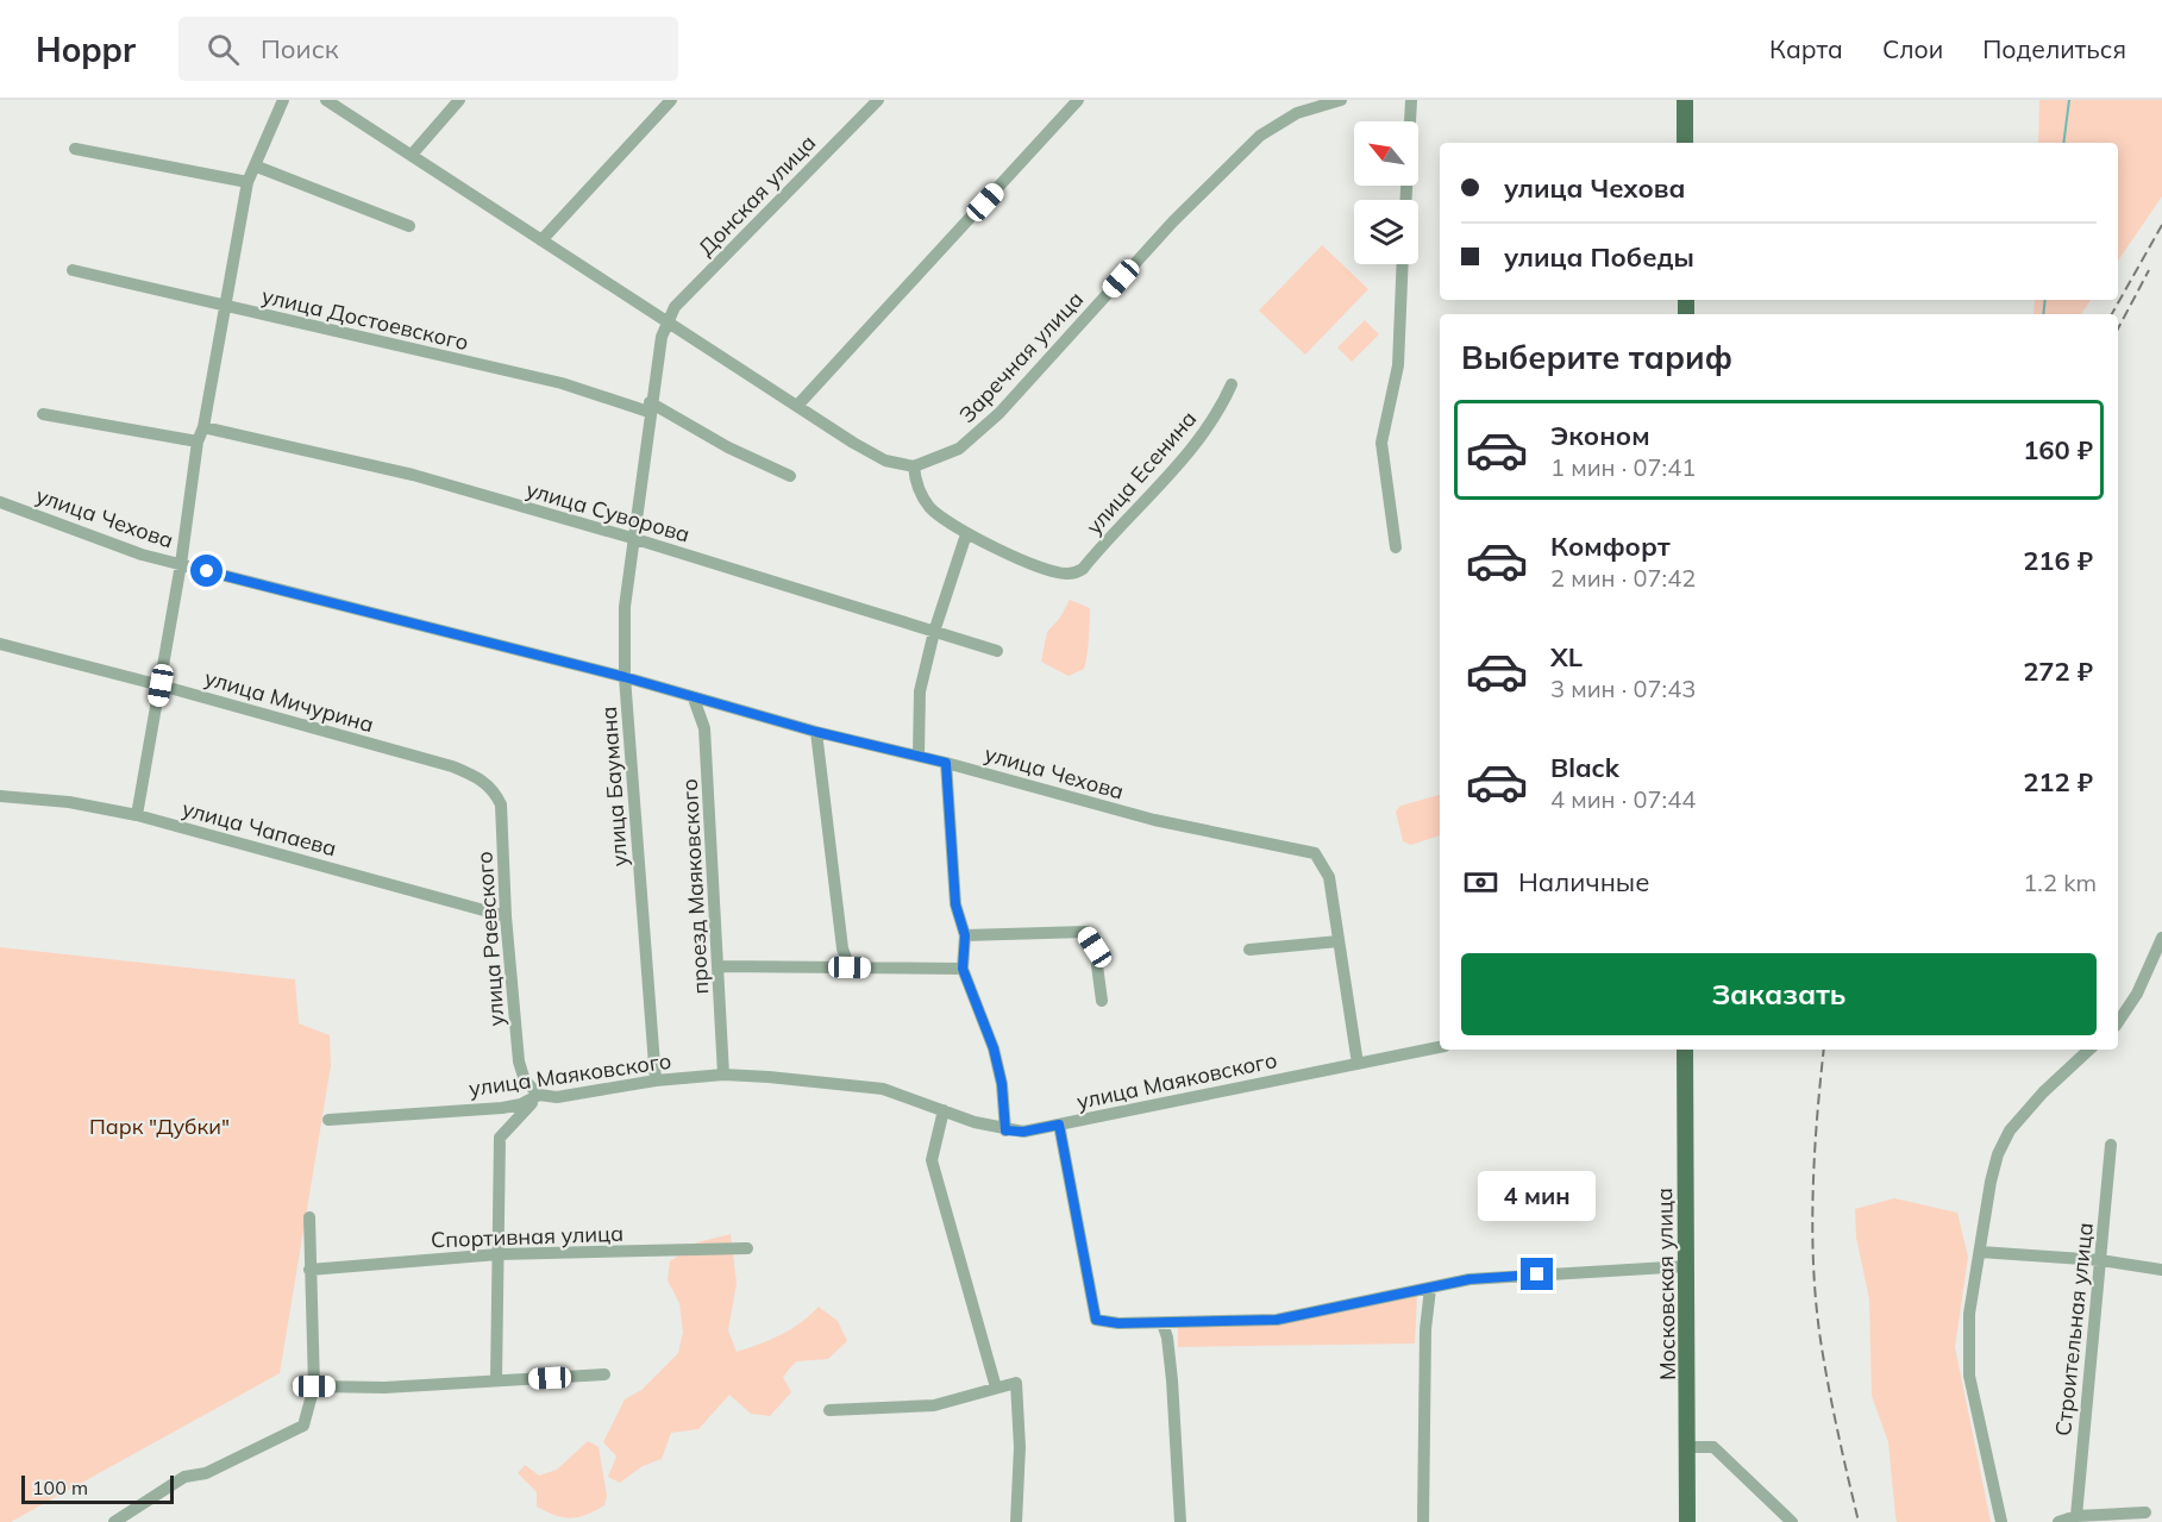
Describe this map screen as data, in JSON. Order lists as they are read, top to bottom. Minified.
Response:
{"streets":{"main road":["Московская улица"],"street":["Донская улица","улица Достоевского","Заречная улица","улица Есенина","улица Суворова","улица Чехова","улица Мичурина","улица Баумана","улица Чапаева","проезд Маяковского","улица Раевского","улица Маяковского","Спортивная улица","Строительная улица"]},"crossings":[["Донская улица","улица Баумана"],["улица Достоевского","улица Баумана"],["улица Суворова","улица Баумана"],["улица Чехова","улица Баумана"],["улица Чехова","проезд Маяковского"],["улица Чехова","улица Маяковского"],["улица Мичурина","улица Раевского"],["улица Баумана","улица Маяковского"],["улица Чапаева","улица Раевского"],["проезд Маяковского","улица Маяковского"],["улица Раевского","улица Маяковского"]],"parks":["Парк \"Дубки\""],"scale_bar":"100 m","north":"top left","page":{"header":"Hoppr","search":"Поиск","nav":["Карта","Слои","Поделиться"],"banner":["улица Чехова","улица Победы"],"heading":"Выберите тариф","list":[{"name":"Эконом","note":"1 мин · 07:41","value":"160 ₽"},{"name":"Комфорт","note":"2 мин · 07:42","value":"216 ₽"},{"name":"XL","note":"3 мин · 07:43","value":"272 ₽"},{"name":"Black","note":"4 мин · 07:44","value":"212 ₽"}],"pay":["Наличные","1.2 km"],"buttons":"Заказать","bubble":"4 мин","scale":"100 m"}}
